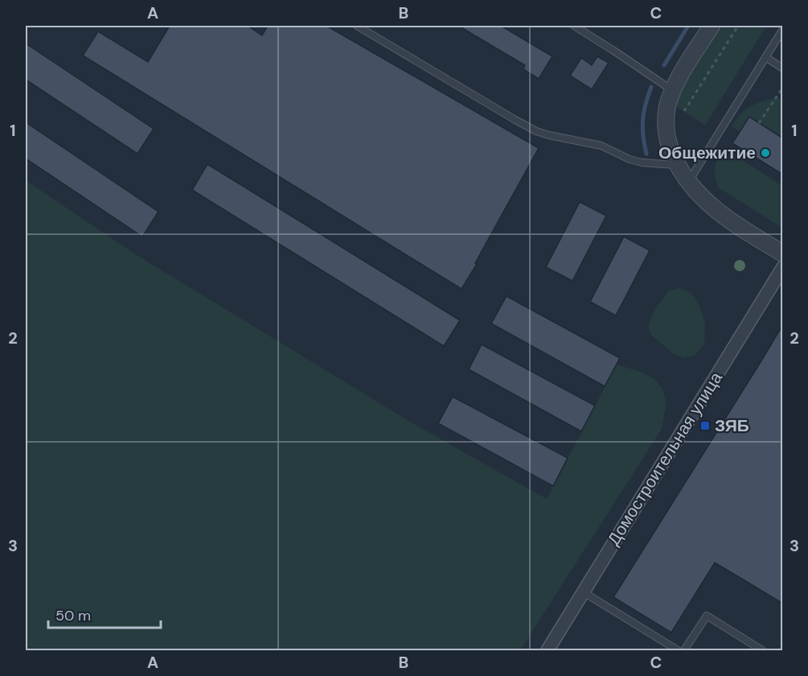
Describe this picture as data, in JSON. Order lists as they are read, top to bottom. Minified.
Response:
{"streets":{"street":["Домостроительная улица"]},"places":{"other":["Общежитие"],"transit":["ЗЯБ"]},"scale_bar":"50 m","grid":{"columns":["A","B","C"],"rows":["1","2","3"]}}
